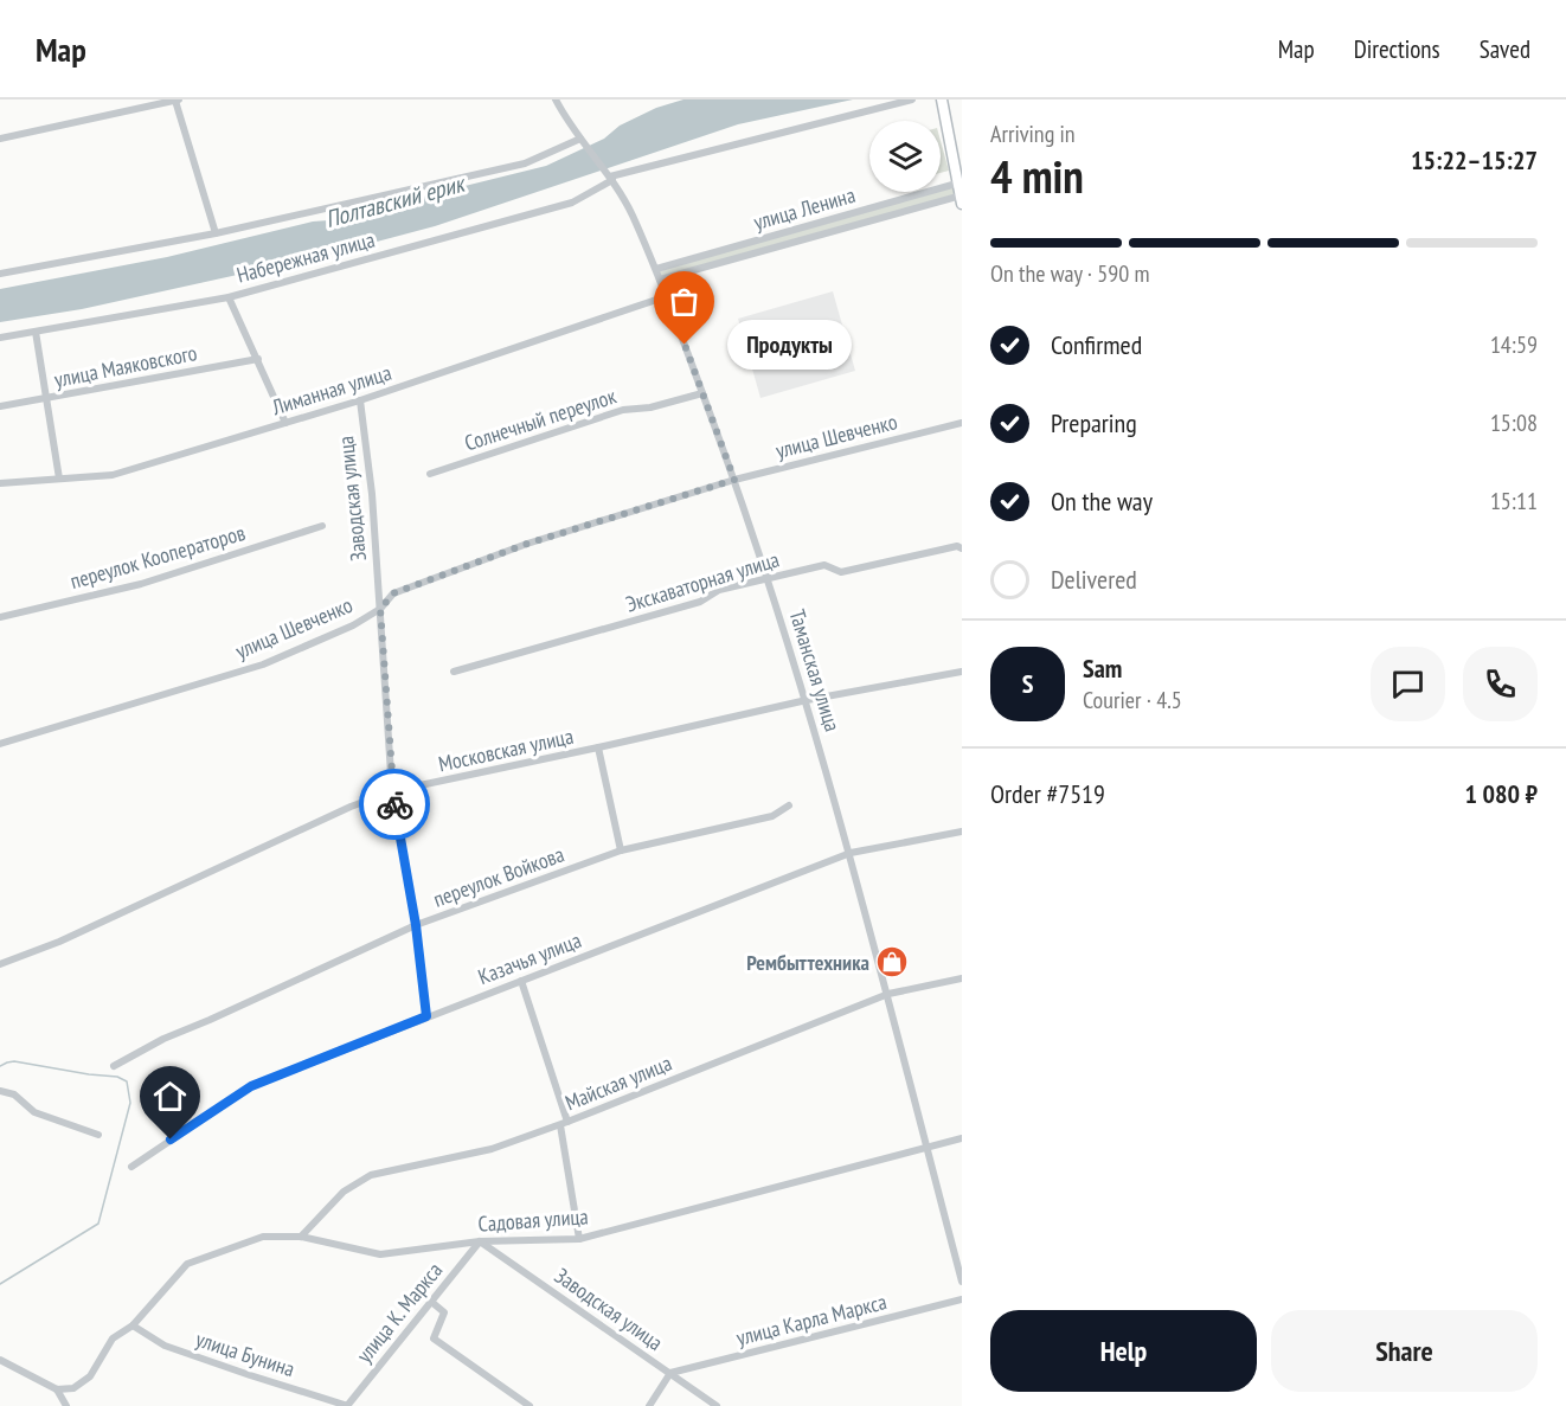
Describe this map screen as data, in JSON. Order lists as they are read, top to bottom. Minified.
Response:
{"streets":{"street":["улица Ленина","Набережная улица","улица Маяковского","Лиманная улица","Солнечный переулок","улица Шевченко","Заводская улица","переулок Кооператоров","Экскаваторная улица","Таманская улица","Московская улица","переулок Войкова","Казачья улица","Майская улица","Садовая улица","улица К. Маркса","улица Карла Маркса","улица Бунина"]},"crossings":[["улица Ленина","Таманская улица"],["Набережная улица","Таманская улица"],["Лиманная улица","Заводская улица"],["Лиманная улица","Таманская улица"],["Солнечный переулок","Таманская улица"],["улица Шевченко","Заводская улица"],["улица Шевченко","Таманская улица"],["Заводская улица","Московская улица"],["Заводская улица","переулок Войкова"],["Заводская улица","Казачья улица"],["Заводская улица","Майская улица"],["Заводская улица","Садовая улица"],["Заводская улица","улица К. Маркса"],["Заводская улица","улица Карла Маркса"],["Экскаваторная улица","Таманская улица"],["Таманская улица","Московская улица"],["Таманская улица","Казачья улица"],["Таманская улица","Майская улица"],["Таманская улица","Садовая улица"],["Майская улица","Садовая улица"],["Садовая улица","улица К. Маркса"],["Садовая улица","улица Бунина"],["улица К. Маркса","улица Бунина"]],"water":["Полтавский ерик"],"places":{"other":["Продукты"],"shop":["Рембыттехника"]},"page":{"header":"Map","nav":["Map","Directions","Saved"],"heading":["4 min","Arriving in","15:22–15:27"],"panel":["Sam","Courier · 4.5","Order #7519","1 080 ₽"],"bar":"On the way · 590 m","list":[["Confirmed","14:59"],["Preparing","15:08"],["On the way","15:11"],"Delivered"],"bubble":"Продукты","round":"S","buttons":["Help","Share"]}}
